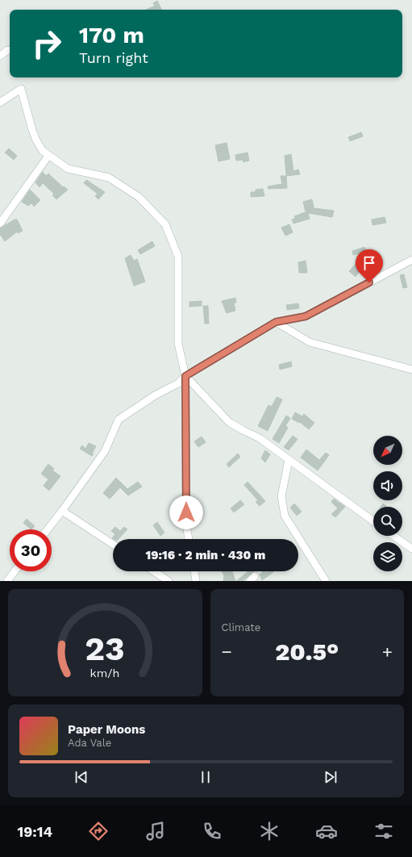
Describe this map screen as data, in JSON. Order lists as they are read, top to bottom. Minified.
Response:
{"north":"bottom left","page":{"turn":["170 m","Turn right"],"limit":"30","trip":"19:16 · 2 min · 430 m","tile":"Climate","heat":["−","20.5°","+"],"song":["Paper Moons","Ada Vale"],"tabs":"19:14","gauge":["23","km/h"]}}
